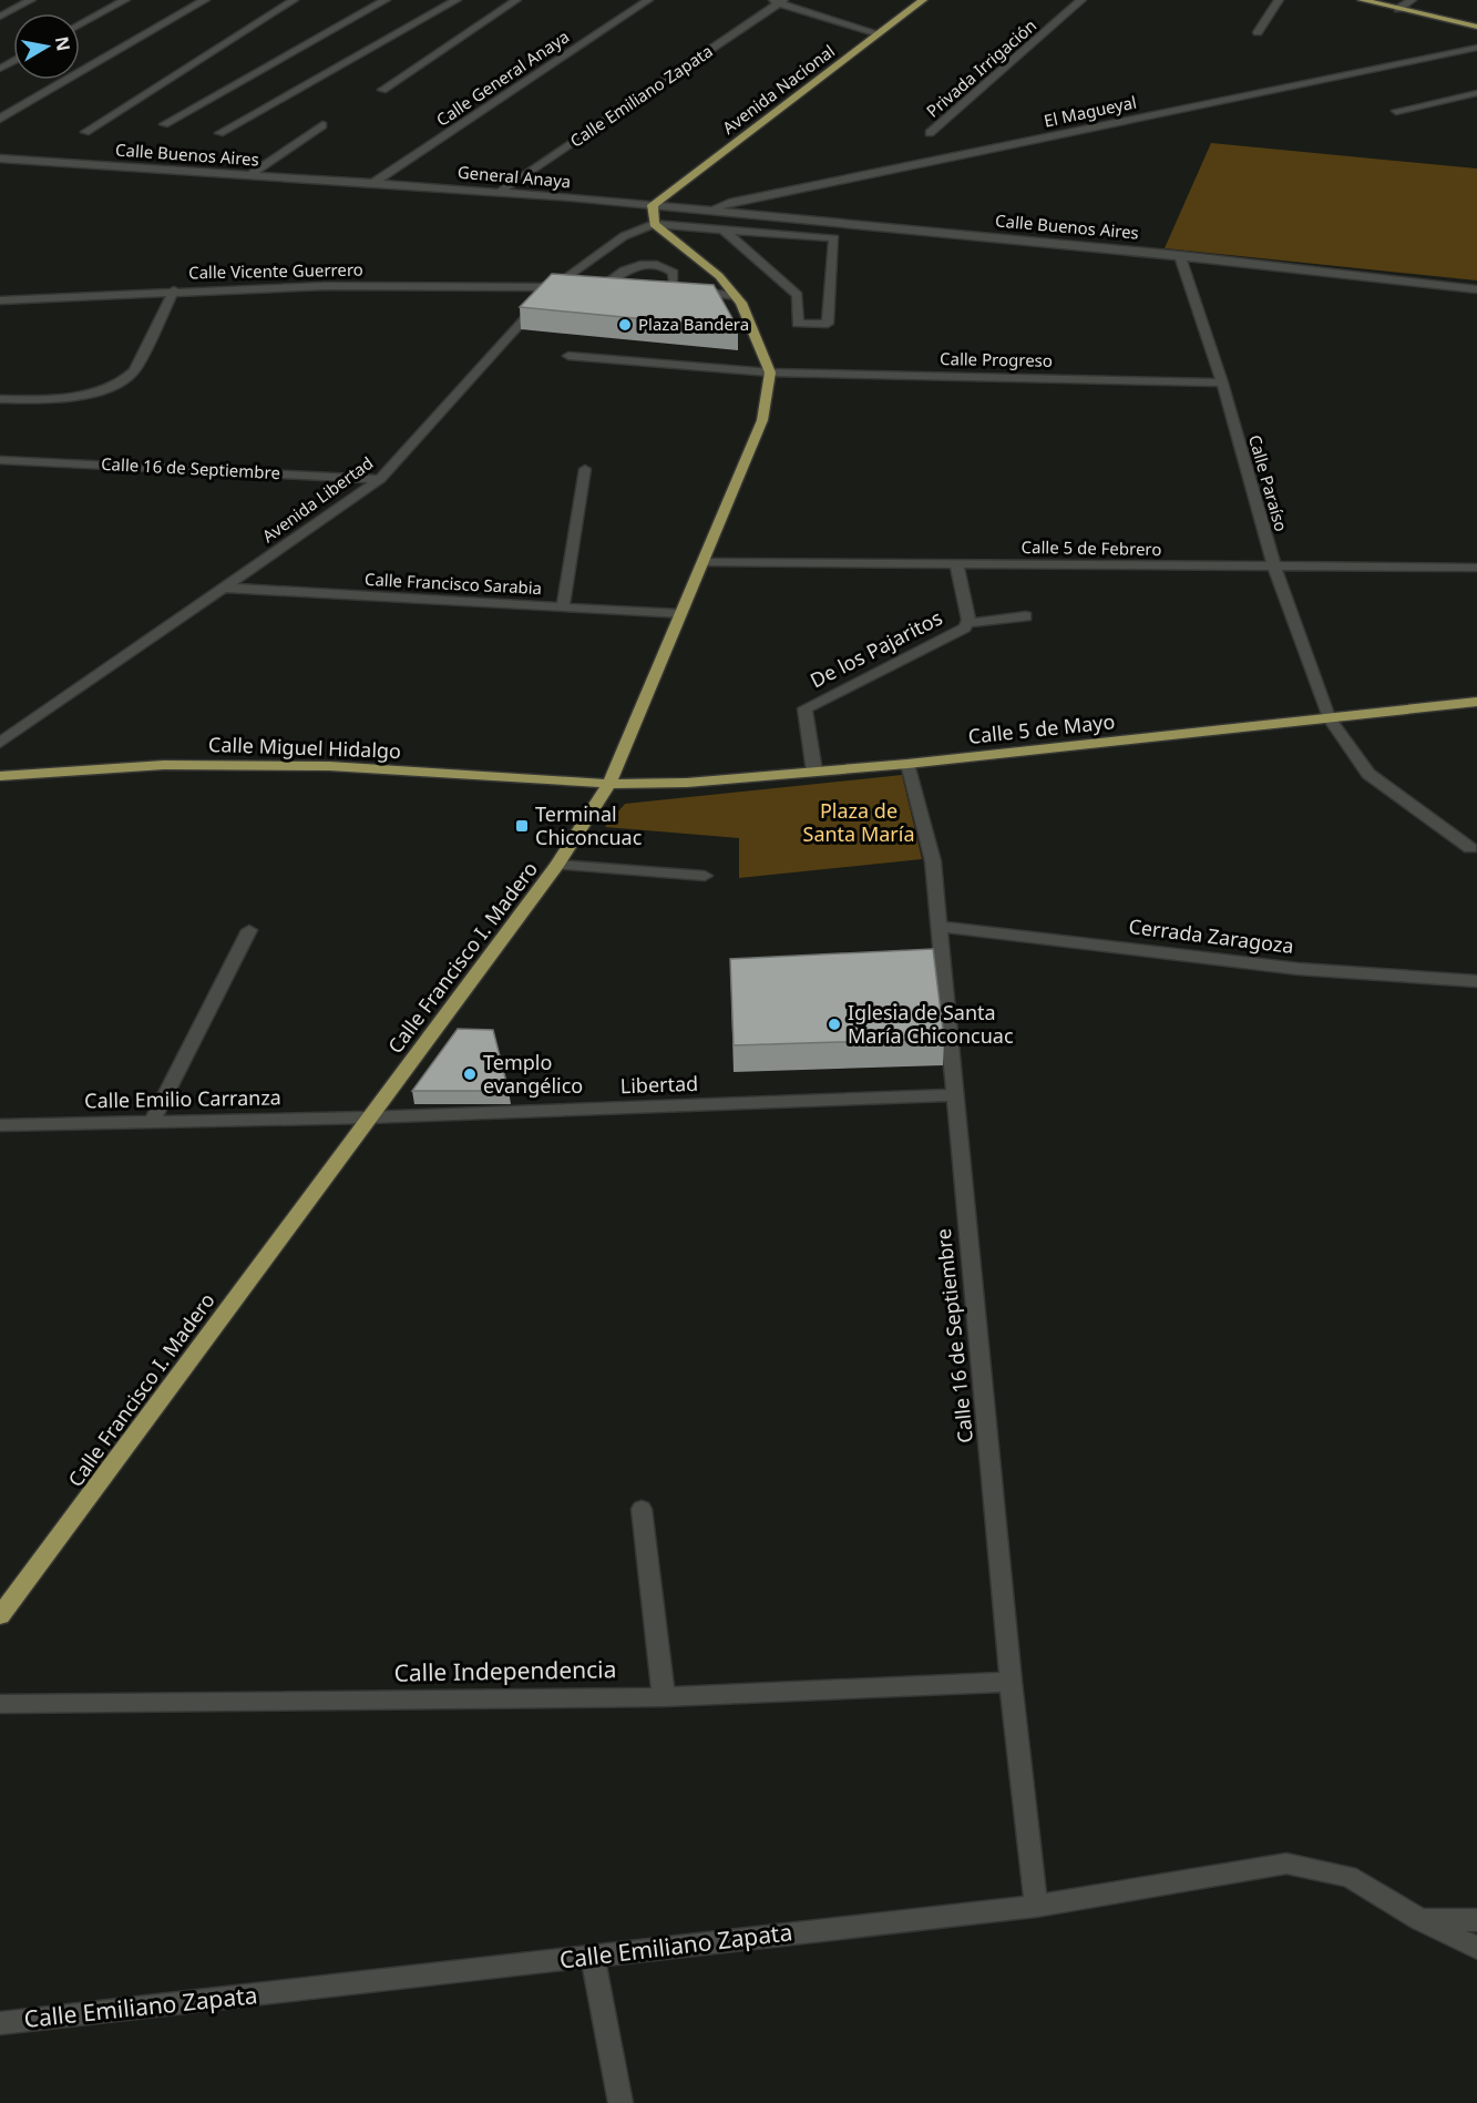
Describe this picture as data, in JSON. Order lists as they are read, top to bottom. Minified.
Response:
{"streets":{"main road":["Avenida Nacional","Calle 5 de Mayo","Calle Miguel Hidalgo","Calle Francisco I. Madero"],"street":["Privada Irrigación","Calle General Anaya","Calle Emiliano Zapata","El Magueyal","Calle Buenos Aires","General Anaya","Calle Vicente Guerrero","Calle Progreso","Calle 16 de Septiembre","Calle Paraíso","Avenida Libertad","Calle 5 de Febrero","Calle Francisco Sarabia","De los Pajaritos","Cerrada Zaragoza","Libertad","Calle Emilio Carranza","Calle Independencia"]},"crossings":[["Calle General Anaya","Calle Buenos Aires"],["Calle General Anaya","General Anaya"],["Avenida Nacional","Calle Buenos Aires"],["Avenida Nacional","General Anaya"],["Calle Emiliano Zapata","General Anaya"],["Calle Emiliano Zapata","Calle 16 de Septiembre"],["El Magueyal","Calle Buenos Aires"],["Calle Buenos Aires","General Anaya"],["Calle Buenos Aires","Calle Paraíso"],["Calle Vicente Guerrero","Avenida Libertad"],["Calle Progreso","Calle Paraíso"],["Calle Progreso","Calle Francisco I. Madero"],["Calle 16 de Septiembre","Avenida Libertad"],["Calle 16 de Septiembre","Calle 5 de Mayo"],["Calle 16 de Septiembre","Cerrada Zaragoza"],["Calle 16 de Septiembre","Libertad"],["Calle 16 de Septiembre","Calle Independencia"],["Calle Paraíso","Calle 5 de Febrero"],["Calle Paraíso","Calle 5 de Mayo"],["Avenida Libertad","Calle Francisco Sarabia"],["Calle 5 de Febrero","De los Pajaritos"],["Calle 5 de Febrero","Calle Francisco I. Madero"],["Calle Francisco Sarabia","Calle Francisco I. Madero"],["De los Pajaritos","Calle 5 de Mayo"],["Calle 5 de Mayo","Calle Miguel Hidalgo"],["Calle 5 de Mayo","Calle Francisco I. Madero"],["Calle Miguel Hidalgo","Calle Francisco I. Madero"],["Calle Francisco I. Madero","Libertad"],["Calle Francisco I. Madero","Calle Emilio Carranza"],["Libertad","Calle Emilio Carranza"]],"parks":["Plaza de Santa María"],"places":{"other":["Plaza Bandera","Iglesia de Santa María Chiconcuac","Templo evangélico"],"transit":["Terminal Chiconcuac"]},"north":"right"}
